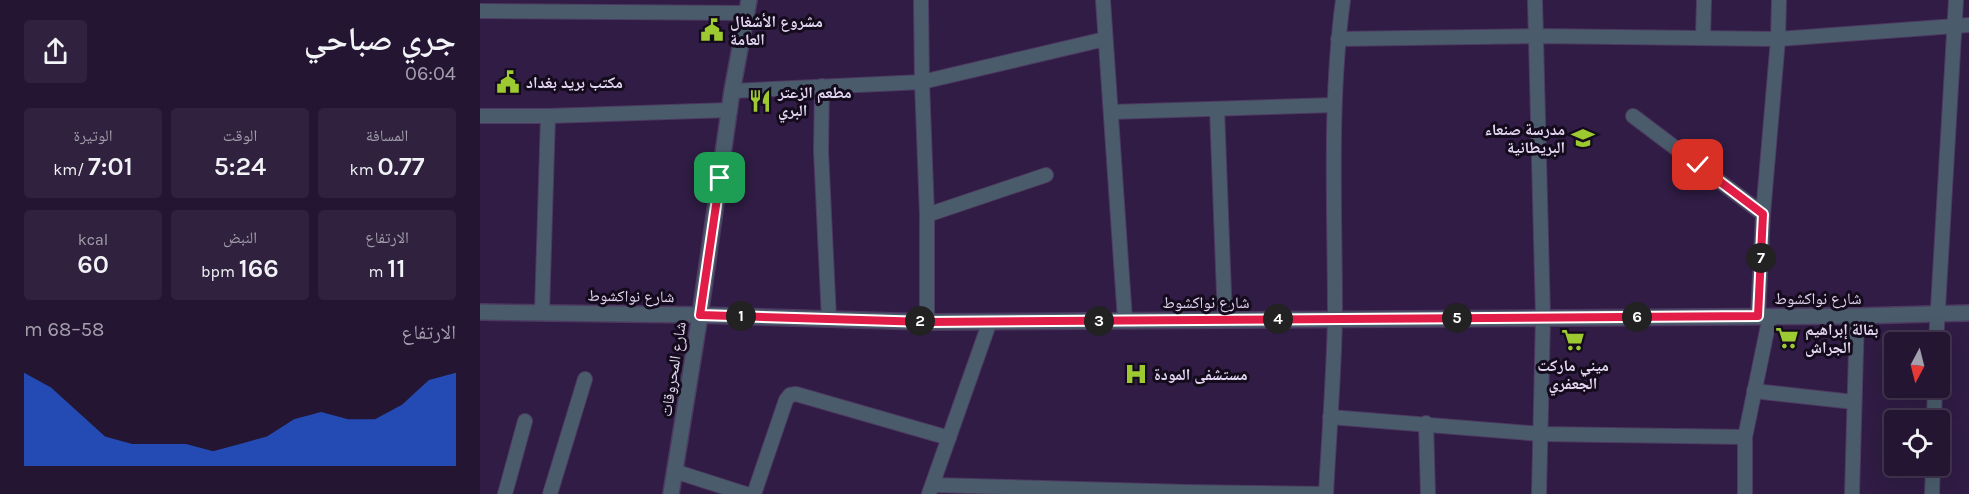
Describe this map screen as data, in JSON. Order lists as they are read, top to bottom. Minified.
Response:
{"streets":{"street":["شارع نواكشوط","شارع المحروقات"]},"crossings":[["شارع نواكشوط","شارع المحروقات"]],"places":{"public building":["مشروع الأشغال العامة","مكتب بريد بغداد"],"restaurant":["مطعم الزعتر البري"],"school or university":["مدرسة صنعاء البريطانية"],"supermarket":["بقالة إبراهيم الجراش","ميني ماركت الجعفري"],"hospital":["مستشفى المودة"]},"north":"bottom","page":{"heading":["جري صباحي","06:04"],"stats":[["المسافة","0.77 km"],["الوقت","5:24"],["الوتيرة","7:01 /km"],["الارتفاع","11 m"],["النبض","166 bpm"],["kcal","60"]],"pins":["7","1","6","5","4","2","3"],"chart":["الارتفاع","58–68 m"]}}
